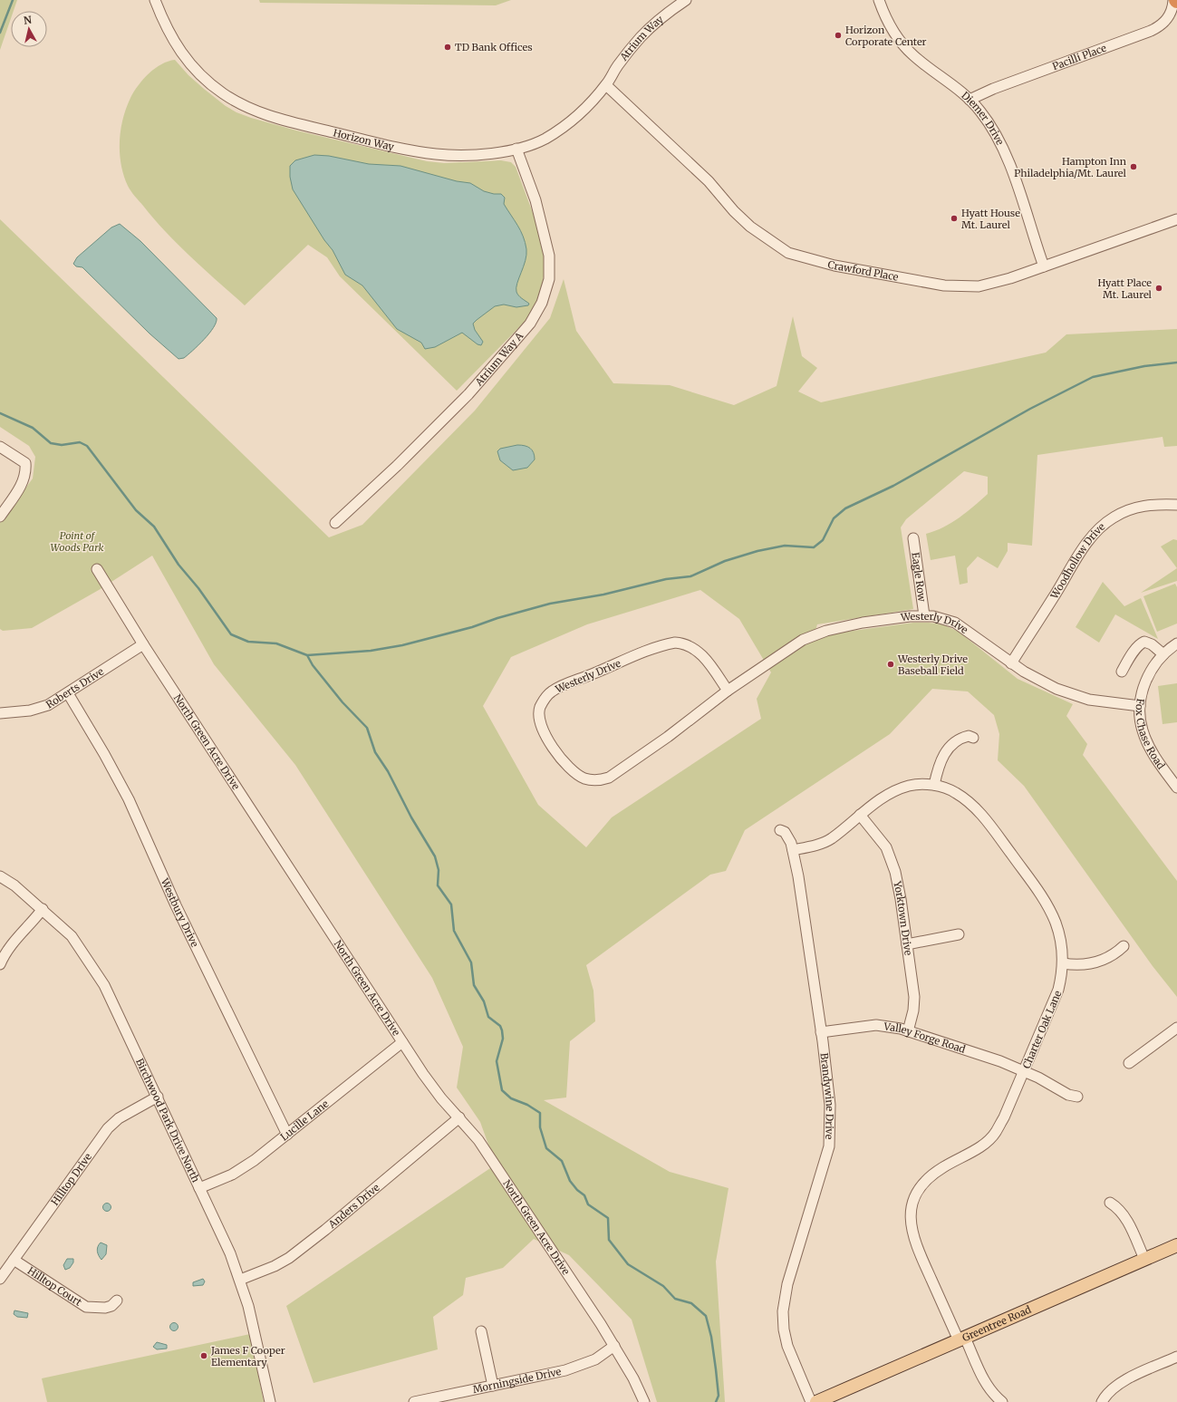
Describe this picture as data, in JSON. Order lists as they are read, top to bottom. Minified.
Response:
{"streets":{"main road":["Greentree Road"],"street":["Atrium Way","Pacilli Place","Diemer Drive","Horizon Way","Crawford Place","Atrium Way A","Woodhollow Drive","Eagle Row","Westerly Drive","Roberts Drive","Fox Chase Road","North Green Acre Drive","Westbury Drive","Yorktown Drive","Charter Oak Lane","Valley Forge Road","Brandywine Drive","Birchwood Park Drive North","Lucille Lane","Hilltop Drive","Anders Drive","Hilltop Court","Morningside Drive"]},"crossings":[["Atrium Way","Horizon Way"],["Atrium Way","Crawford Place"],["Pacilli Place","Diemer Drive"],["Diemer Drive","Crawford Place"],["Horizon Way","Crawford Place"],["Horizon Way","Atrium Way A"],["Woodhollow Drive","Westerly Drive"],["Eagle Row","Westerly Drive"],["Westerly Drive","Fox Chase Road"],["Roberts Drive","North Green Acre Drive"],["Roberts Drive","Westbury Drive"],["North Green Acre Drive","Lucille Lane"],["North Green Acre Drive","Anders Drive"],["North Green Acre Drive","Morningside Drive"],["Westbury Drive","Lucille Lane"],["Yorktown Drive","Charter Oak Lane"],["Yorktown Drive","Valley Forge Road"],["Charter Oak Lane","Valley Forge Road"],["Charter Oak Lane","Brandywine Drive"],["Charter Oak Lane","Greentree Road"],["Valley Forge Road","Brandywine Drive"],["Birchwood Park Drive North","Lucille Lane"],["Birchwood Park Drive North","Hilltop Drive"],["Birchwood Park Drive North","Anders Drive"],["Hilltop Drive","Hilltop Court"]],"parks":["Point of Woods Park"],"places":["Horizon Corporate Center","TD Bank Offices","Hampton Inn Philadelphia/Mt. Laurel","Hyatt House Mt. Laurel","Hyatt Place Mt. Laurel","Westerly Drive Baseball Field","James F Cooper Elementary"],"north":"top"}
